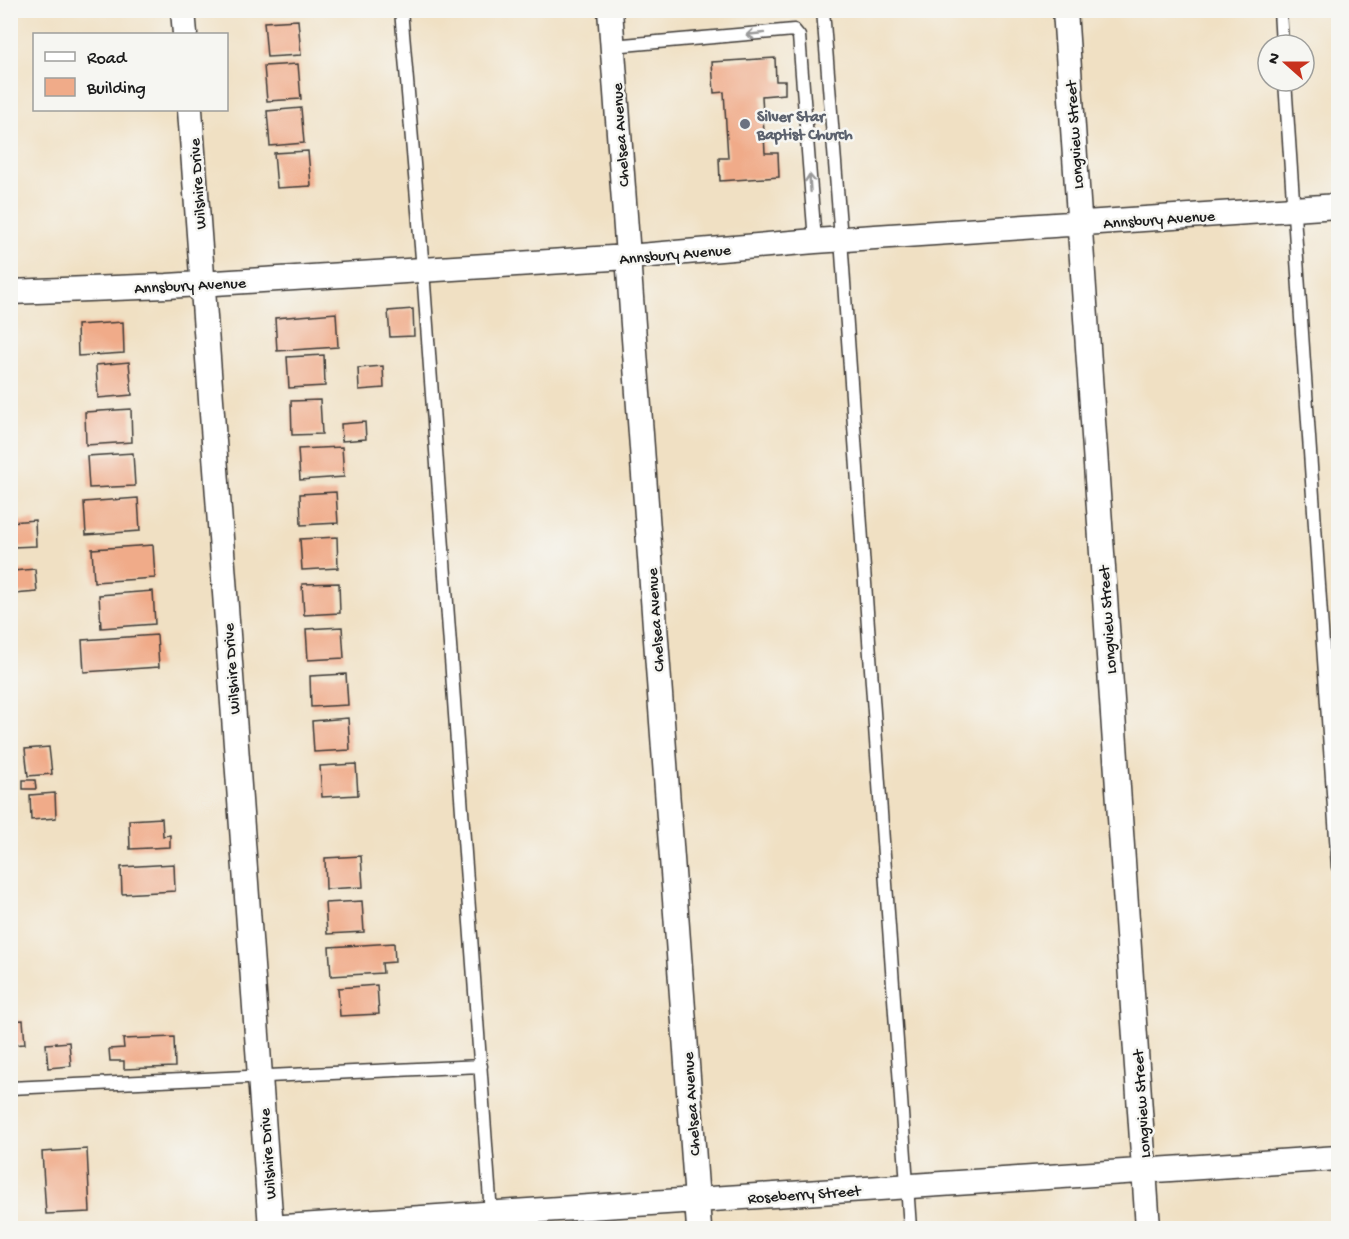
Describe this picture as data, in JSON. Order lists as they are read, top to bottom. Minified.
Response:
{"streets":{"street":["Chelsea Avenue","Longview Street","Wilshire Drive","Annsbury Avenue","Roseberry Street"]},"crossings":[["Chelsea Avenue","Annsbury Avenue"],["Chelsea Avenue","Roseberry Street"],["Longview Street","Annsbury Avenue"],["Longview Street","Roseberry Street"],["Wilshire Drive","Annsbury Avenue"],["Wilshire Drive","Roseberry Street"]],"places":["Silver Star Baptist Church"],"legend":["Road","Building"],"north":"left"}
